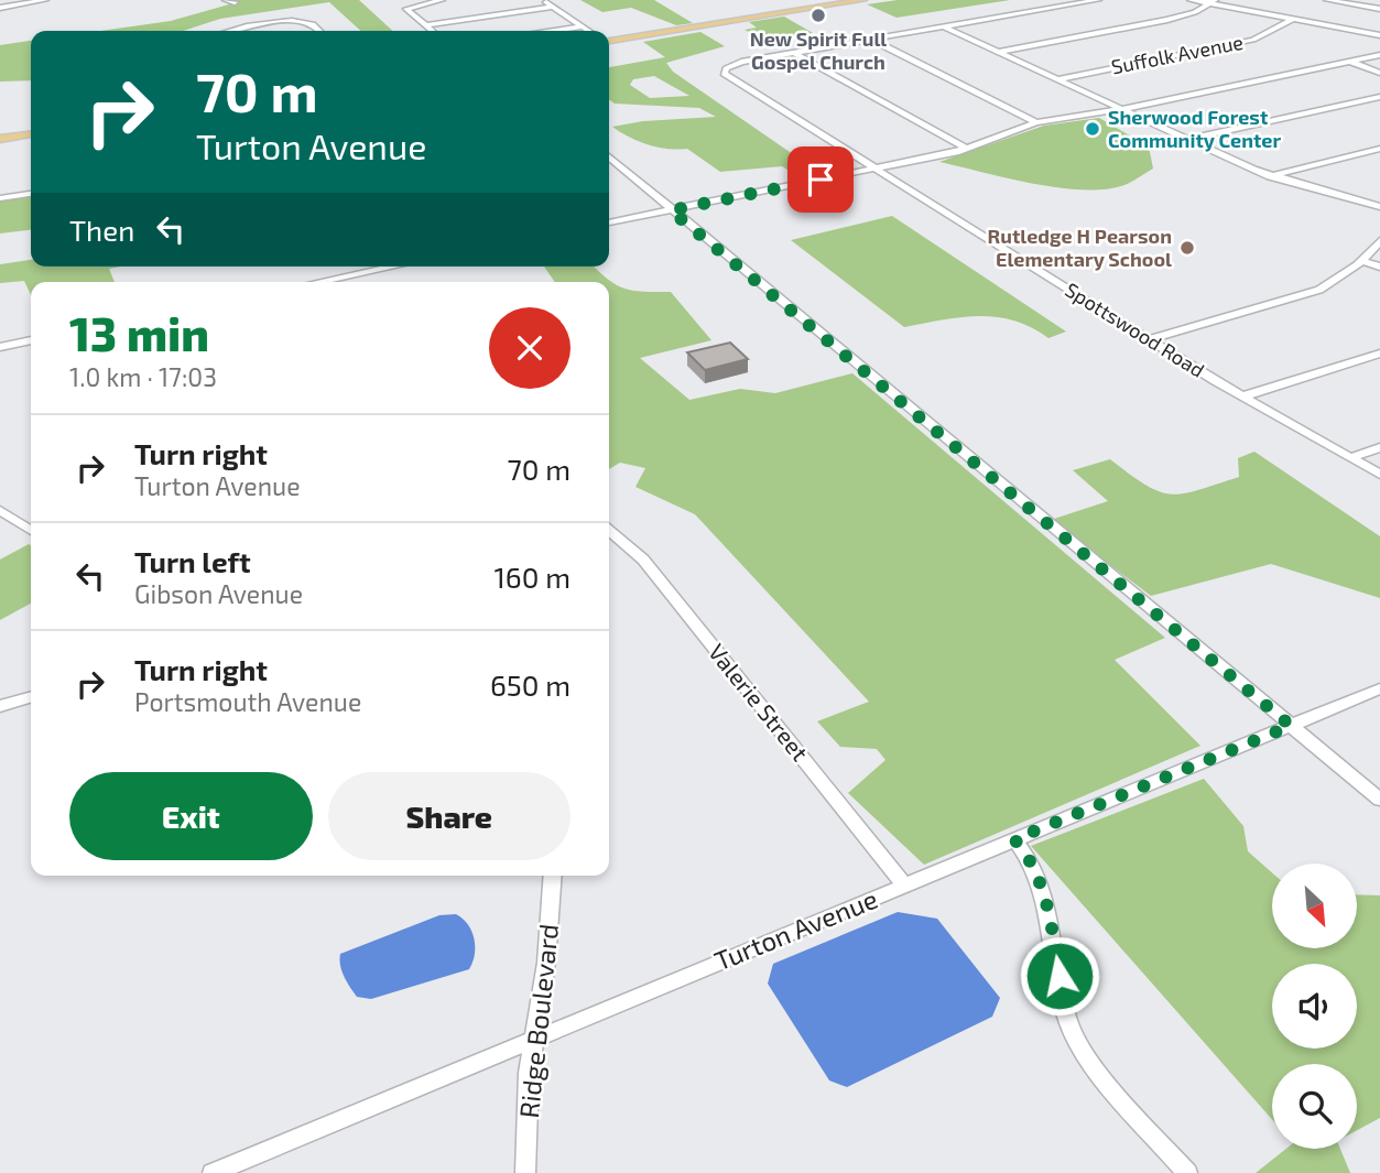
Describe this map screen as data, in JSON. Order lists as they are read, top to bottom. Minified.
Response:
{"streets":{"street":["Suffolk Avenue","Spottswood Road","Valerie Street","Turton Avenue","Ridge Boulevard"]},"crossings":[["Valerie Street","Turton Avenue"],["Turton Avenue","Ridge Boulevard"]],"places":["New Spirit Full Gospel Church","Sherwood Forest Community Center","Rutledge H Pearson Elementary School"],"north":"bottom right","page":{"turn":["70 m","Turton Avenue"],"then":"Then","heading":["13 min","1.0 km · 17:03"],"list":[{"name":"Turn right","note":"Turton Avenue","value":"70 m"},{"name":"Turn left","note":"Gibson Avenue","value":"160 m"},{"name":"Turn right","note":"Portsmouth Avenue","value":"650 m"}],"buttons":["Exit","Share"]}}
